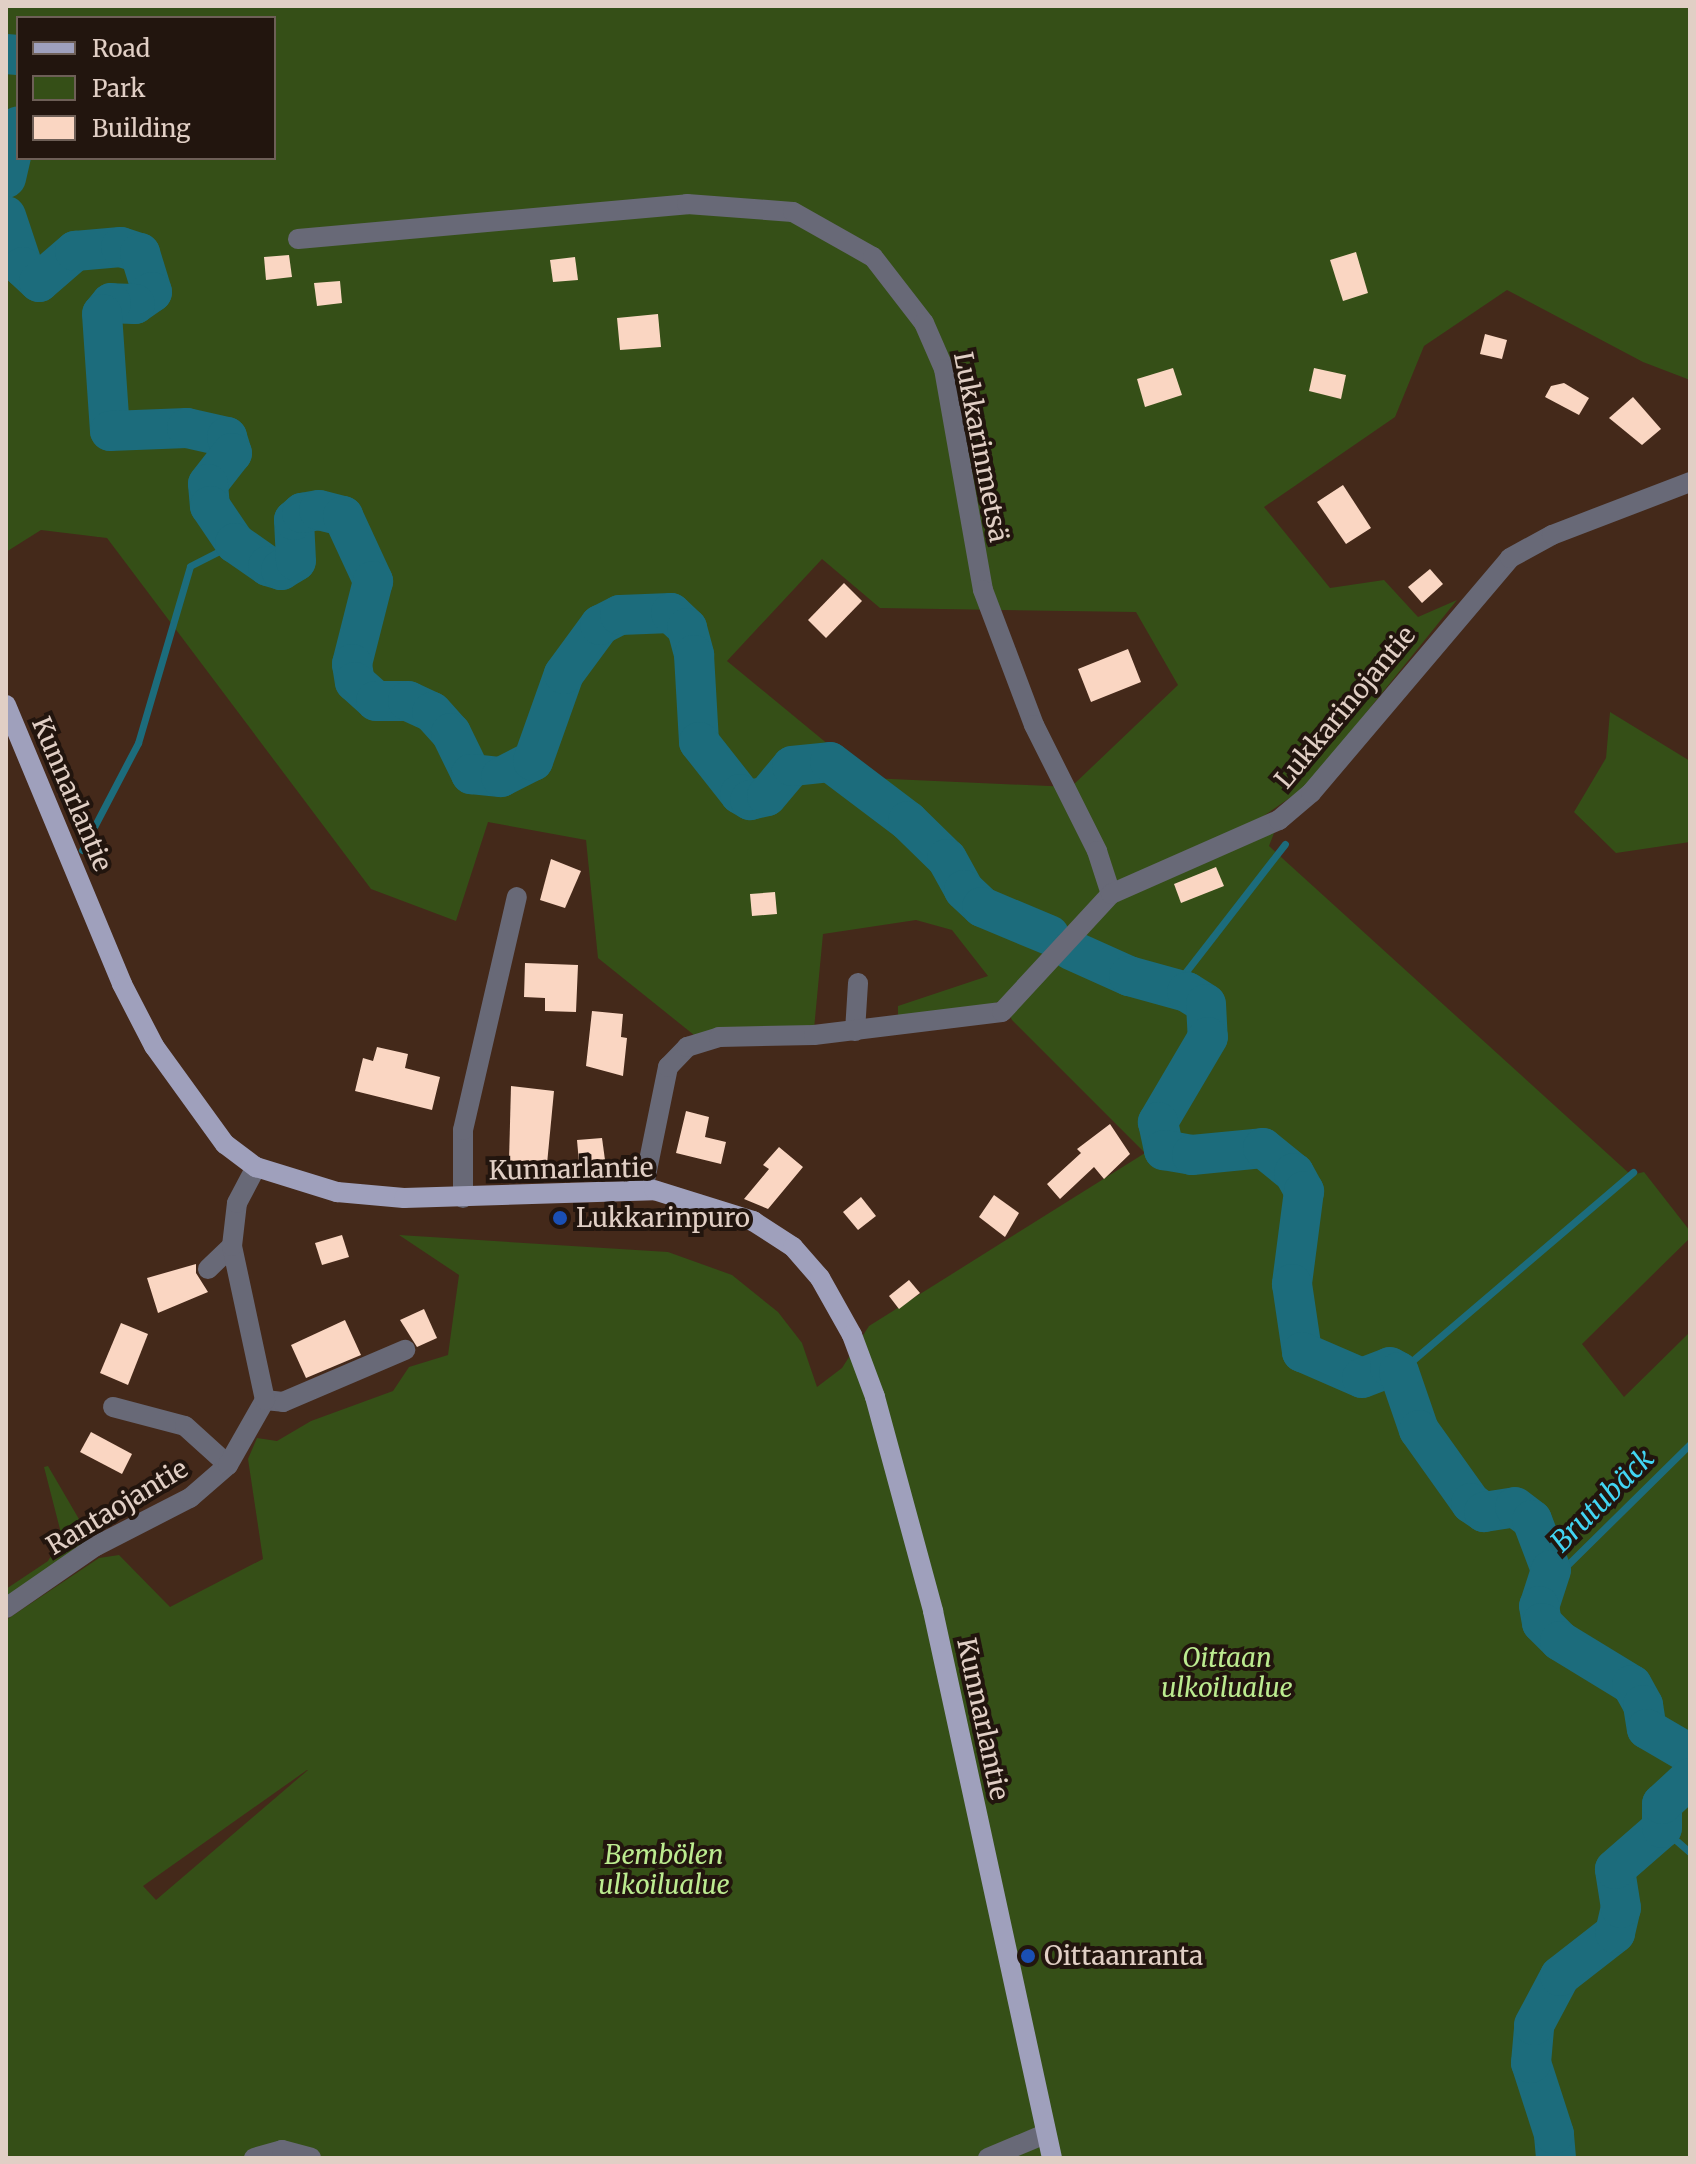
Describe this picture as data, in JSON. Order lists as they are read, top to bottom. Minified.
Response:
{"streets":{"main road":["Kunnarlantie"],"street":["Lukkarinmetsä","Lukkarinojantie","Rantaojantie"]},"crossings":[["Lukkarinmetsä","Lukkarinojantie"],["Lukkarinojantie","Kunnarlantie"]],"water":["Brutubäck"],"parks":["Oittaan ulkoilualue","Bembölen ulkoilualue"],"places":["Lukkarinpuro","Oittaanranta"],"legend":["Road","Park","Building"]}
